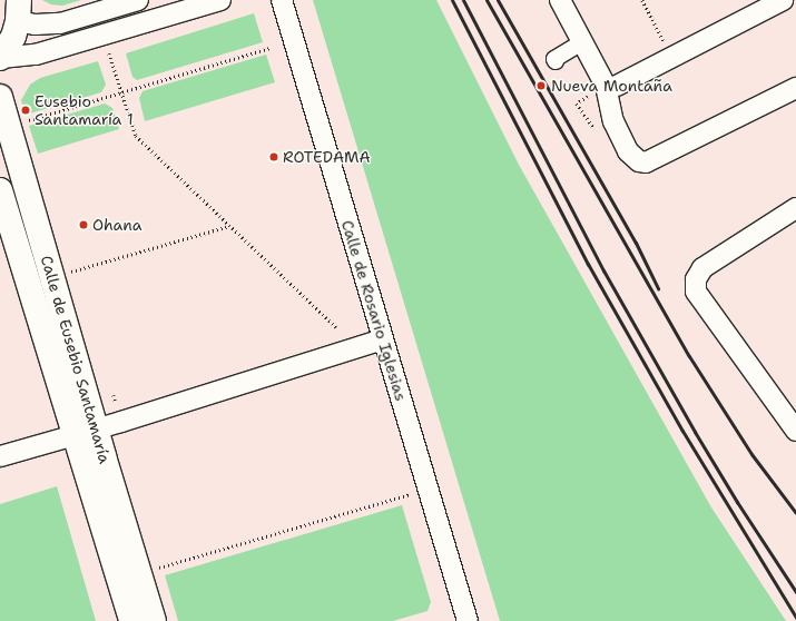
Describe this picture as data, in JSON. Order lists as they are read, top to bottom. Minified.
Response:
{"streets":{"main road":["Calle de Eusebio Santamaría"],"street":["Calle de Rosario Iglesias"]},"places":["Nueva Montaña","Eusebio Santamaría 1","ROTEDAMA","Ohana"]}
